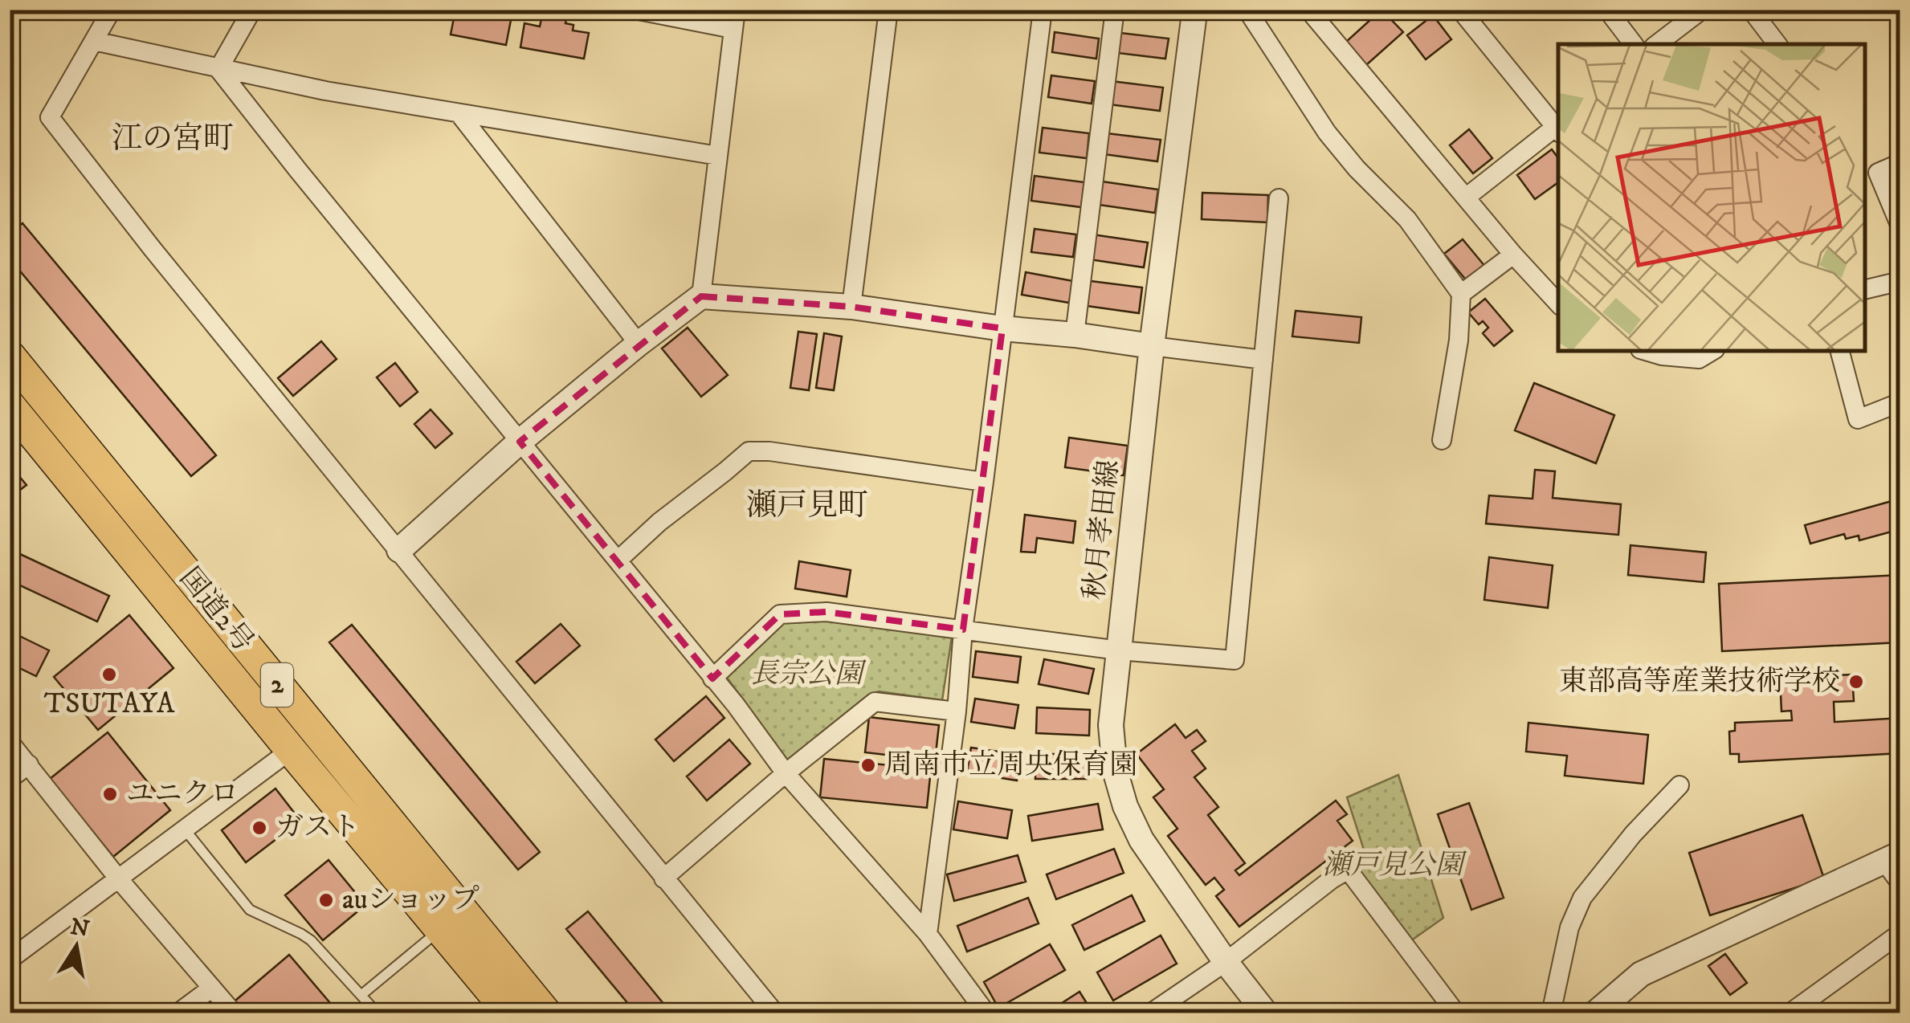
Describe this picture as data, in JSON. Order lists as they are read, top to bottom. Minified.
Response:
{"streets":{"highway":["国道2号","2"],"street":["秋月孝田線"]},"districts":["江の宮町","瀬戸見町"],"parks":["長宗公園","瀬戸見公園"],"places":["TSUTAYA","東部高等産業技術学校","周南市立周央保育園","ユニクロ","ガスト","auショップ"],"north":"top"}
